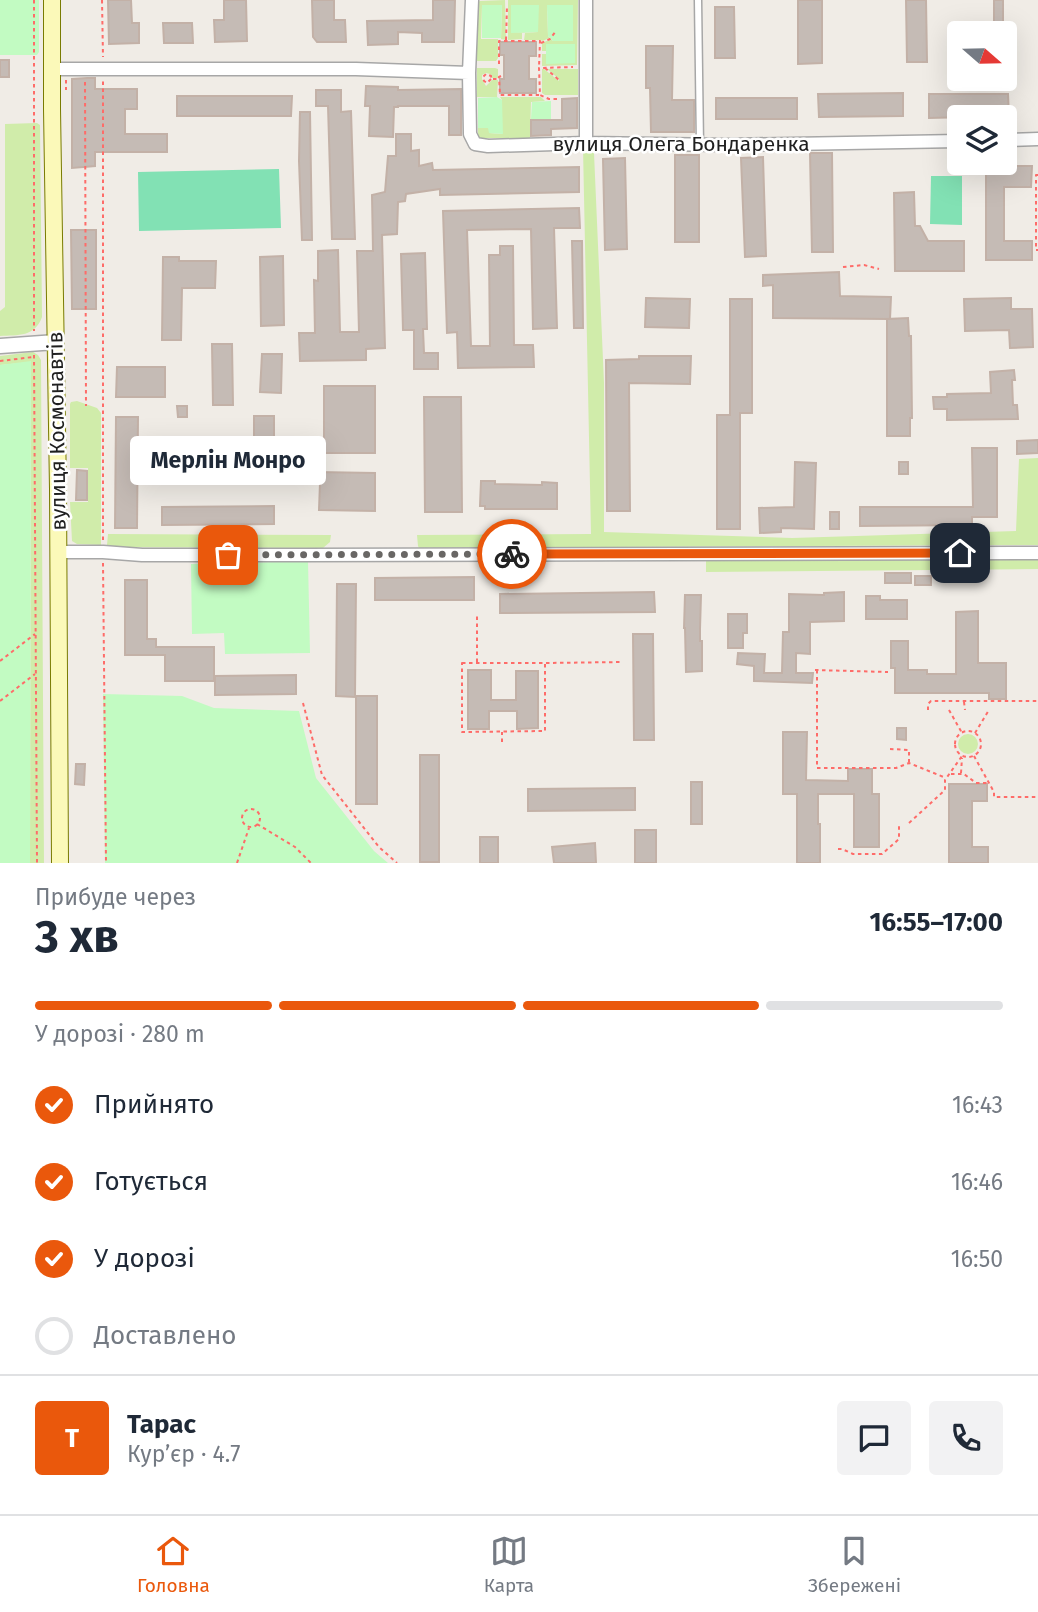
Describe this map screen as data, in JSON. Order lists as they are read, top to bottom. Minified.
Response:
{"streets":{"main road":["вулиця Космонавтів"],"street":["вулиця Олега Бондаренка"]},"places":["Мерлін Монро"],"north":"right","page":{"bubble":"Мерлін Монро","heading":["3 хв","Прибуде через","16:55–17:00"],"panel":["Тарас","Кур’єр · 4.7"],"bar":"У дорозі · 280 m","list":[["Прийнято","16:43"],["Готується","16:46"],["У дорозі","16:50"],"Доставлено"],"round":"Т","tabs":["Головна","Карта","Збережені"]}}
